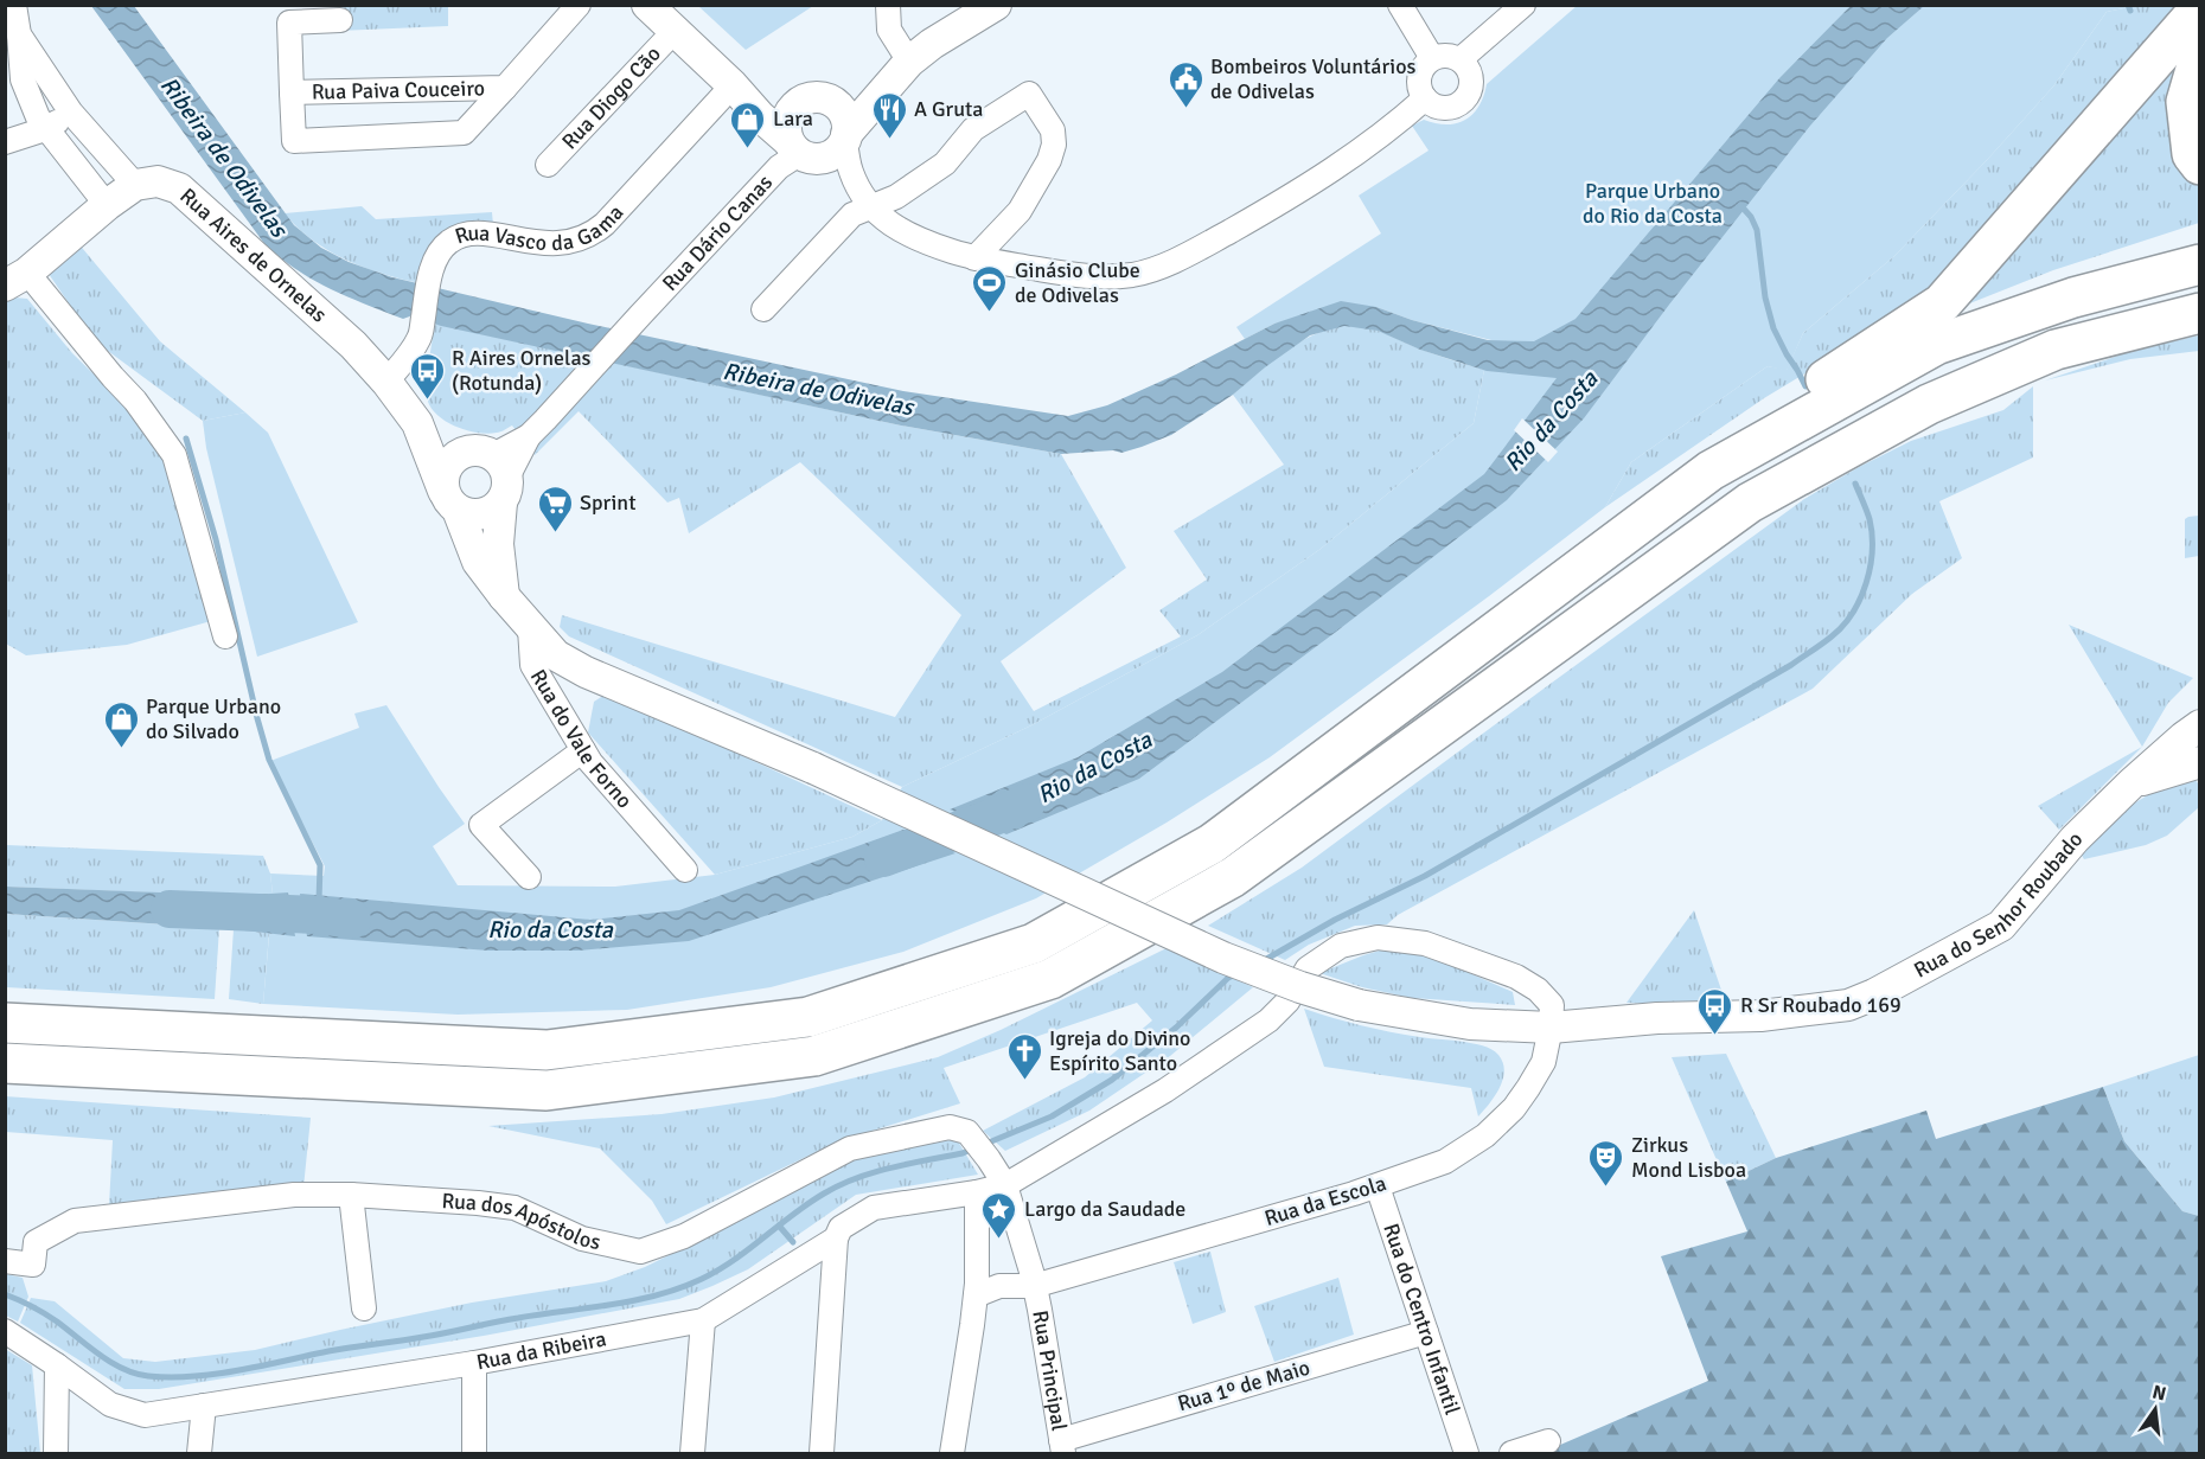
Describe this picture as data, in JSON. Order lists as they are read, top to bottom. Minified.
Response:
{"streets":{"street":["Rua Paiva Couceiro","Rua Diogo Cão","Rua Vasco da Gama","Rua Dário Canas","Rua Aires de Ornelas","Rua do Vale Forno","Rua do Senhor Roubado","Rua da Escola","Rua dos Apóstolos","Rua do Centro Infantil","Rua da Ribeira","Rua Principal","Rua 1º de Maio"]},"crossings":[["Rua Vasco da Gama","Rua Aires de Ornelas"],["Rua do Vale Forno","Rua do Senhor Roubado"],["Rua do Senhor Roubado","Rua da Escola"],["Rua do Senhor Roubado","Rua da Ribeira"],["Rua da Escola","Rua do Centro Infantil"],["Rua da Escola","Rua da Ribeira"],["Rua da Escola","Rua Principal"],["Rua dos Apóstolos","Rua da Ribeira"],["Rua dos Apóstolos","Rua Principal"],["Rua do Centro Infantil","Rua 1º de Maio"],["Rua da Ribeira","Rua Principal"],["Rua Principal","Rua 1º de Maio"]],"water":["Ribeira de Odivelas","Rio da Costa"],"parks":["Parque Urbano do Rio da Costa"],"places":{"public building":["Bombeiros Voluntários de Odivelas"],"restaurant":["A Gruta"],"shop":["Lara","Parque Urbano do Silvado"],"sports":["Ginásio Clube de Odivelas"],"bus stop":["R Aires Ornelas (Rotunda)","R Sr Roubado 169"],"supermarket":["Sprint"],"church":["Igreja do Divino Espírito Santo"],"theatre":["Zirkus Mond Lisboa"],"place":["Largo da Saudade"]},"north":"top"}
